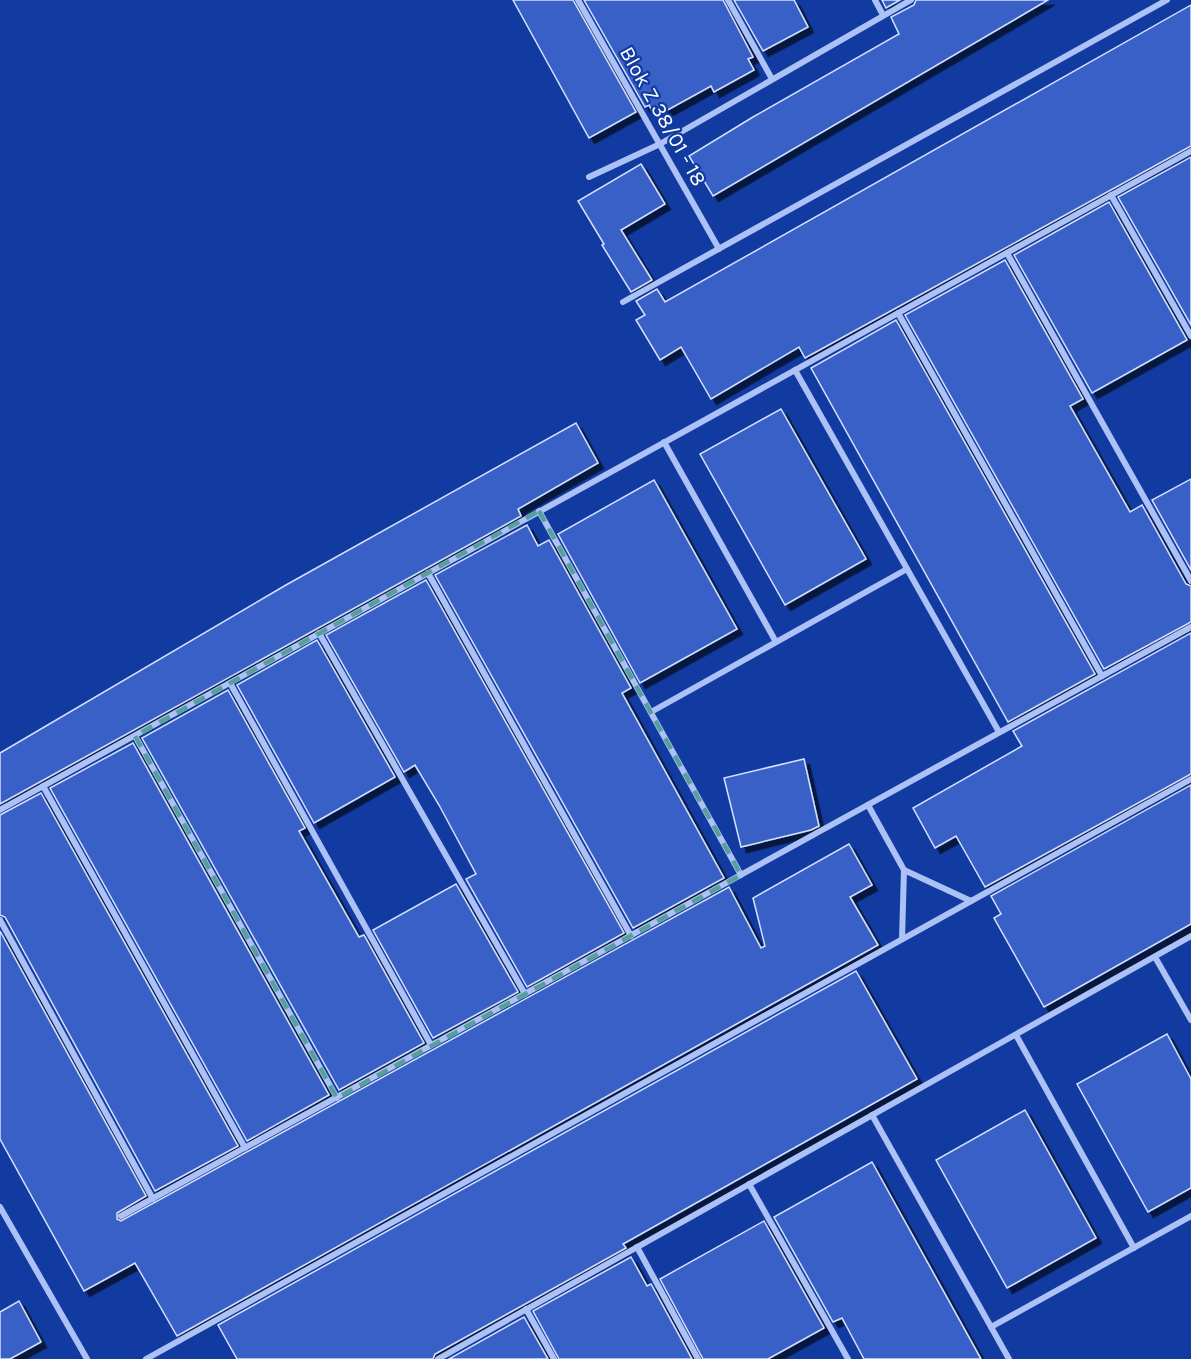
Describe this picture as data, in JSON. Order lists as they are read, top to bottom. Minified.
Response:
{"streets":{"street":["Blok Z 38/01 - 18"]}}
